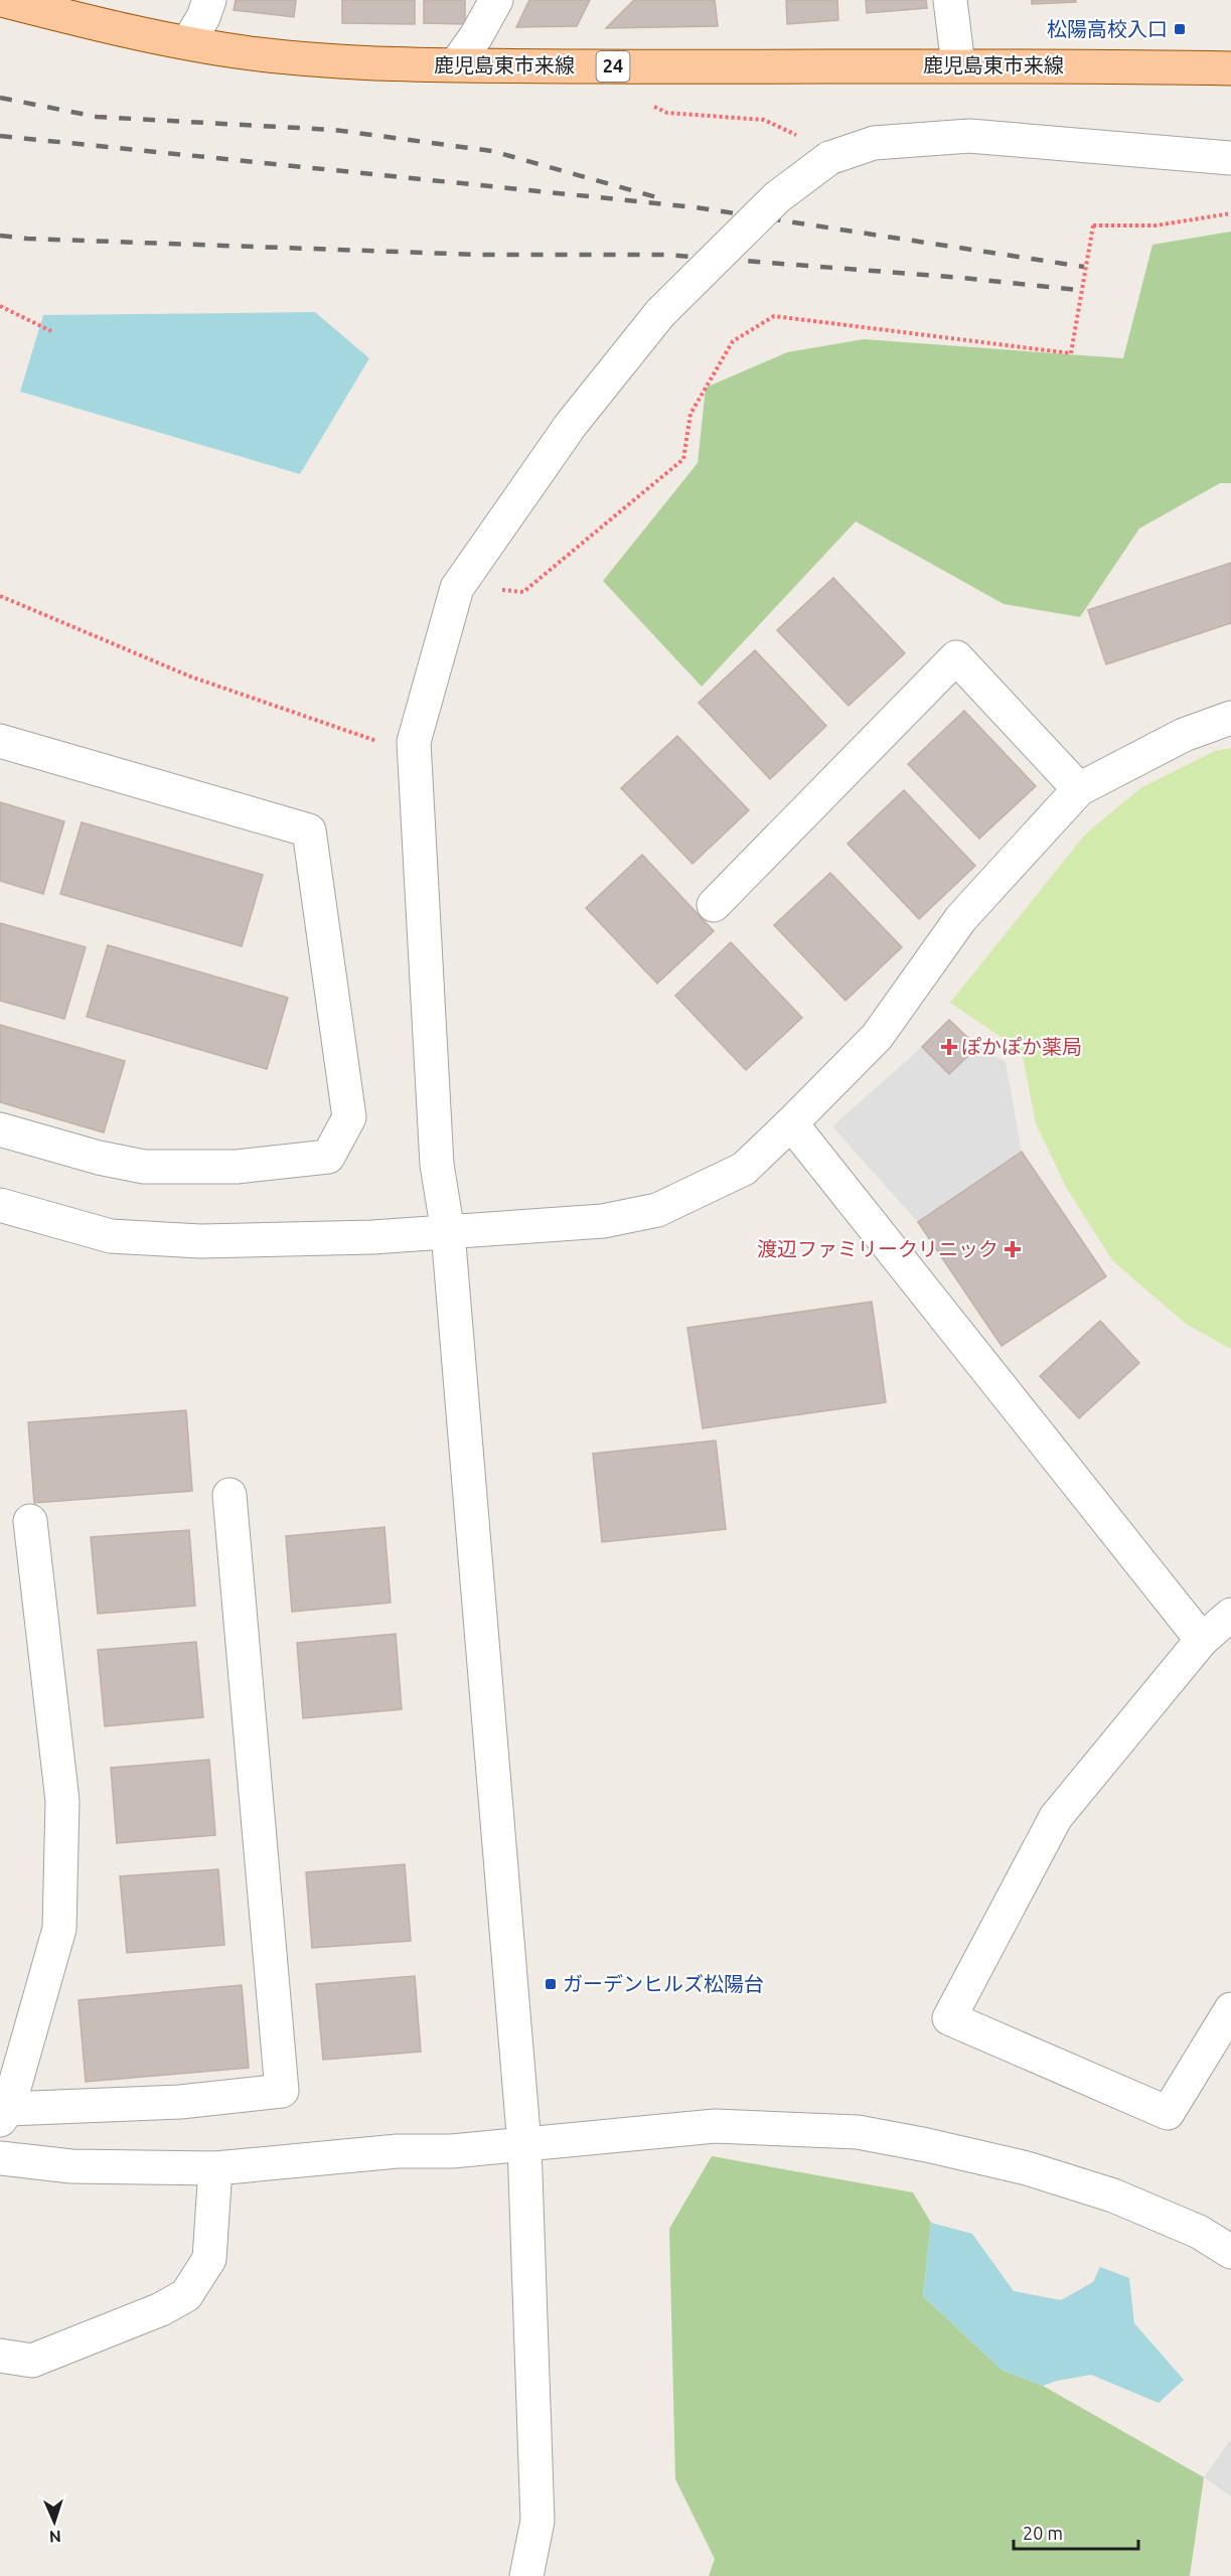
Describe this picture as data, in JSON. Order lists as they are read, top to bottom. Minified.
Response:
{"streets":{"main road":["鹿児島東市来線","24"]},"places":{"transit":["松陽高校入口","ガーデンヒルズ松陽台"],"health":["ぽかぽか薬局","渡辺ファミリークリニック"]},"scale_bar":"20 m","north":"bottom"}
